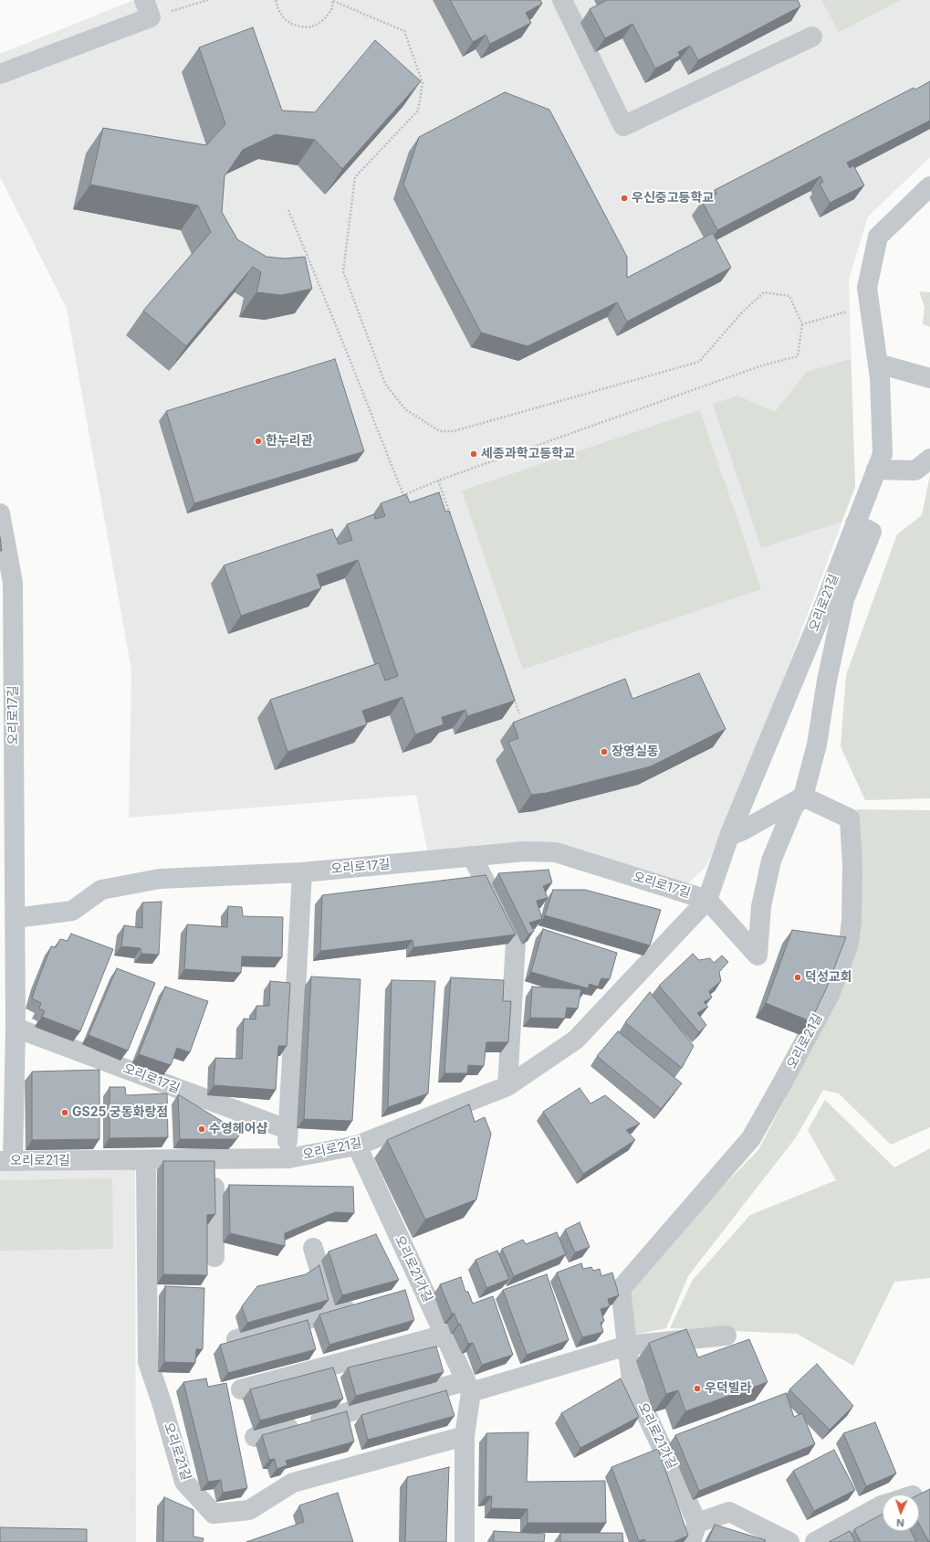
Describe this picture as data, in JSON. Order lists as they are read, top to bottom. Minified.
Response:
{"streets":{"street":["오리로21길","오리로17길","오리로21가길"]},"crossings":[["오리로21길","오리로17길"],["오리로21길","오리로21가길"]],"places":["우신중고등학교","한누리관","세종과학고등학교","장영실동","덕성교회","GS25 궁동화랑점","수영헤어샵","우덕빌라"],"north":"bottom"}
